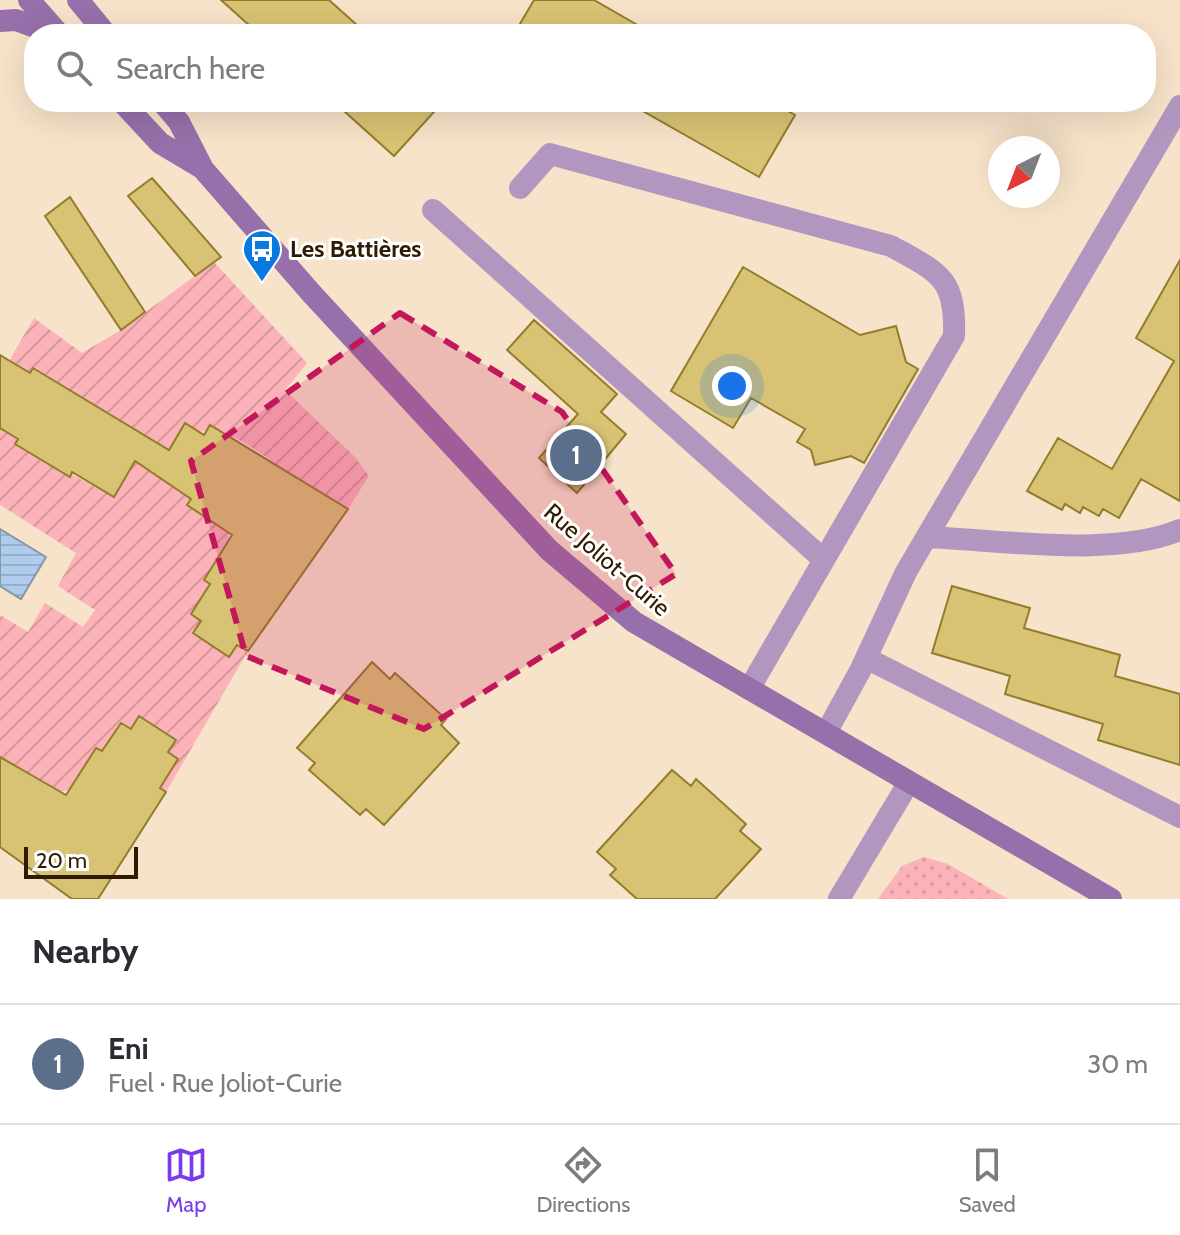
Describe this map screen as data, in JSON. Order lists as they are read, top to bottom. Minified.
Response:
{"streets":{"main road":["Rue Joliot-Curie"]},"places":{"bus stop":["Les Battières"]},"scale_bar":"20 m","north":"bottom left","page":{"search":"Search here","pins":"1","scale":"20 m","heading":"Nearby","list":[{"mark":"1","name":"Eni","note":"Fuel · Rue Joliot-Curie","value":"30 m"}],"nav":["Map","Directions","Saved"]}}
